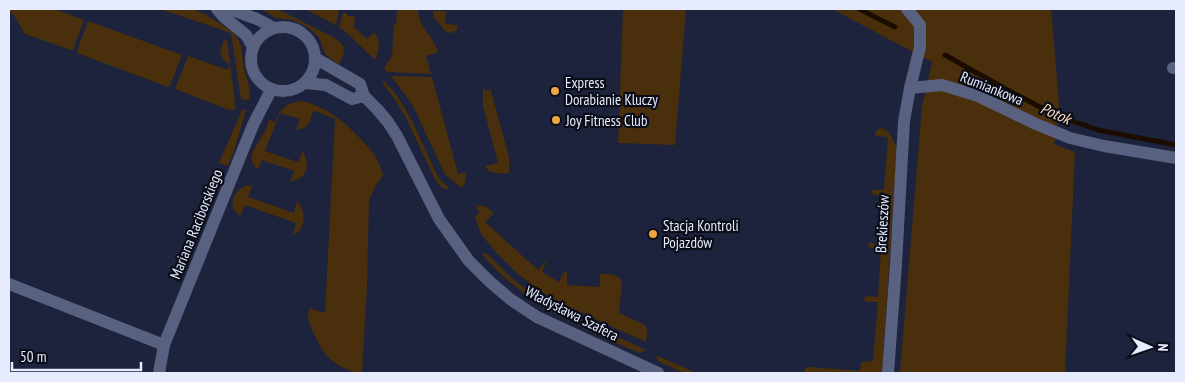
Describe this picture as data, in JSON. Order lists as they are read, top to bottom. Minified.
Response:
{"streets":{"street":["Rumiankowa","Mariana Raciborskiego","Brekieszów","Władysława Szafera"]},"crossings":[["Rumiankowa","Brekieszów"],["Mariana Raciborskiego","Władysława Szafera"]],"water":["Potok"],"places":["Express Dorabianie Kluczy","Joy Fitness Club","Stacja Kontroli Pojazdów"],"scale_bar":"50 m","north":"right"}
